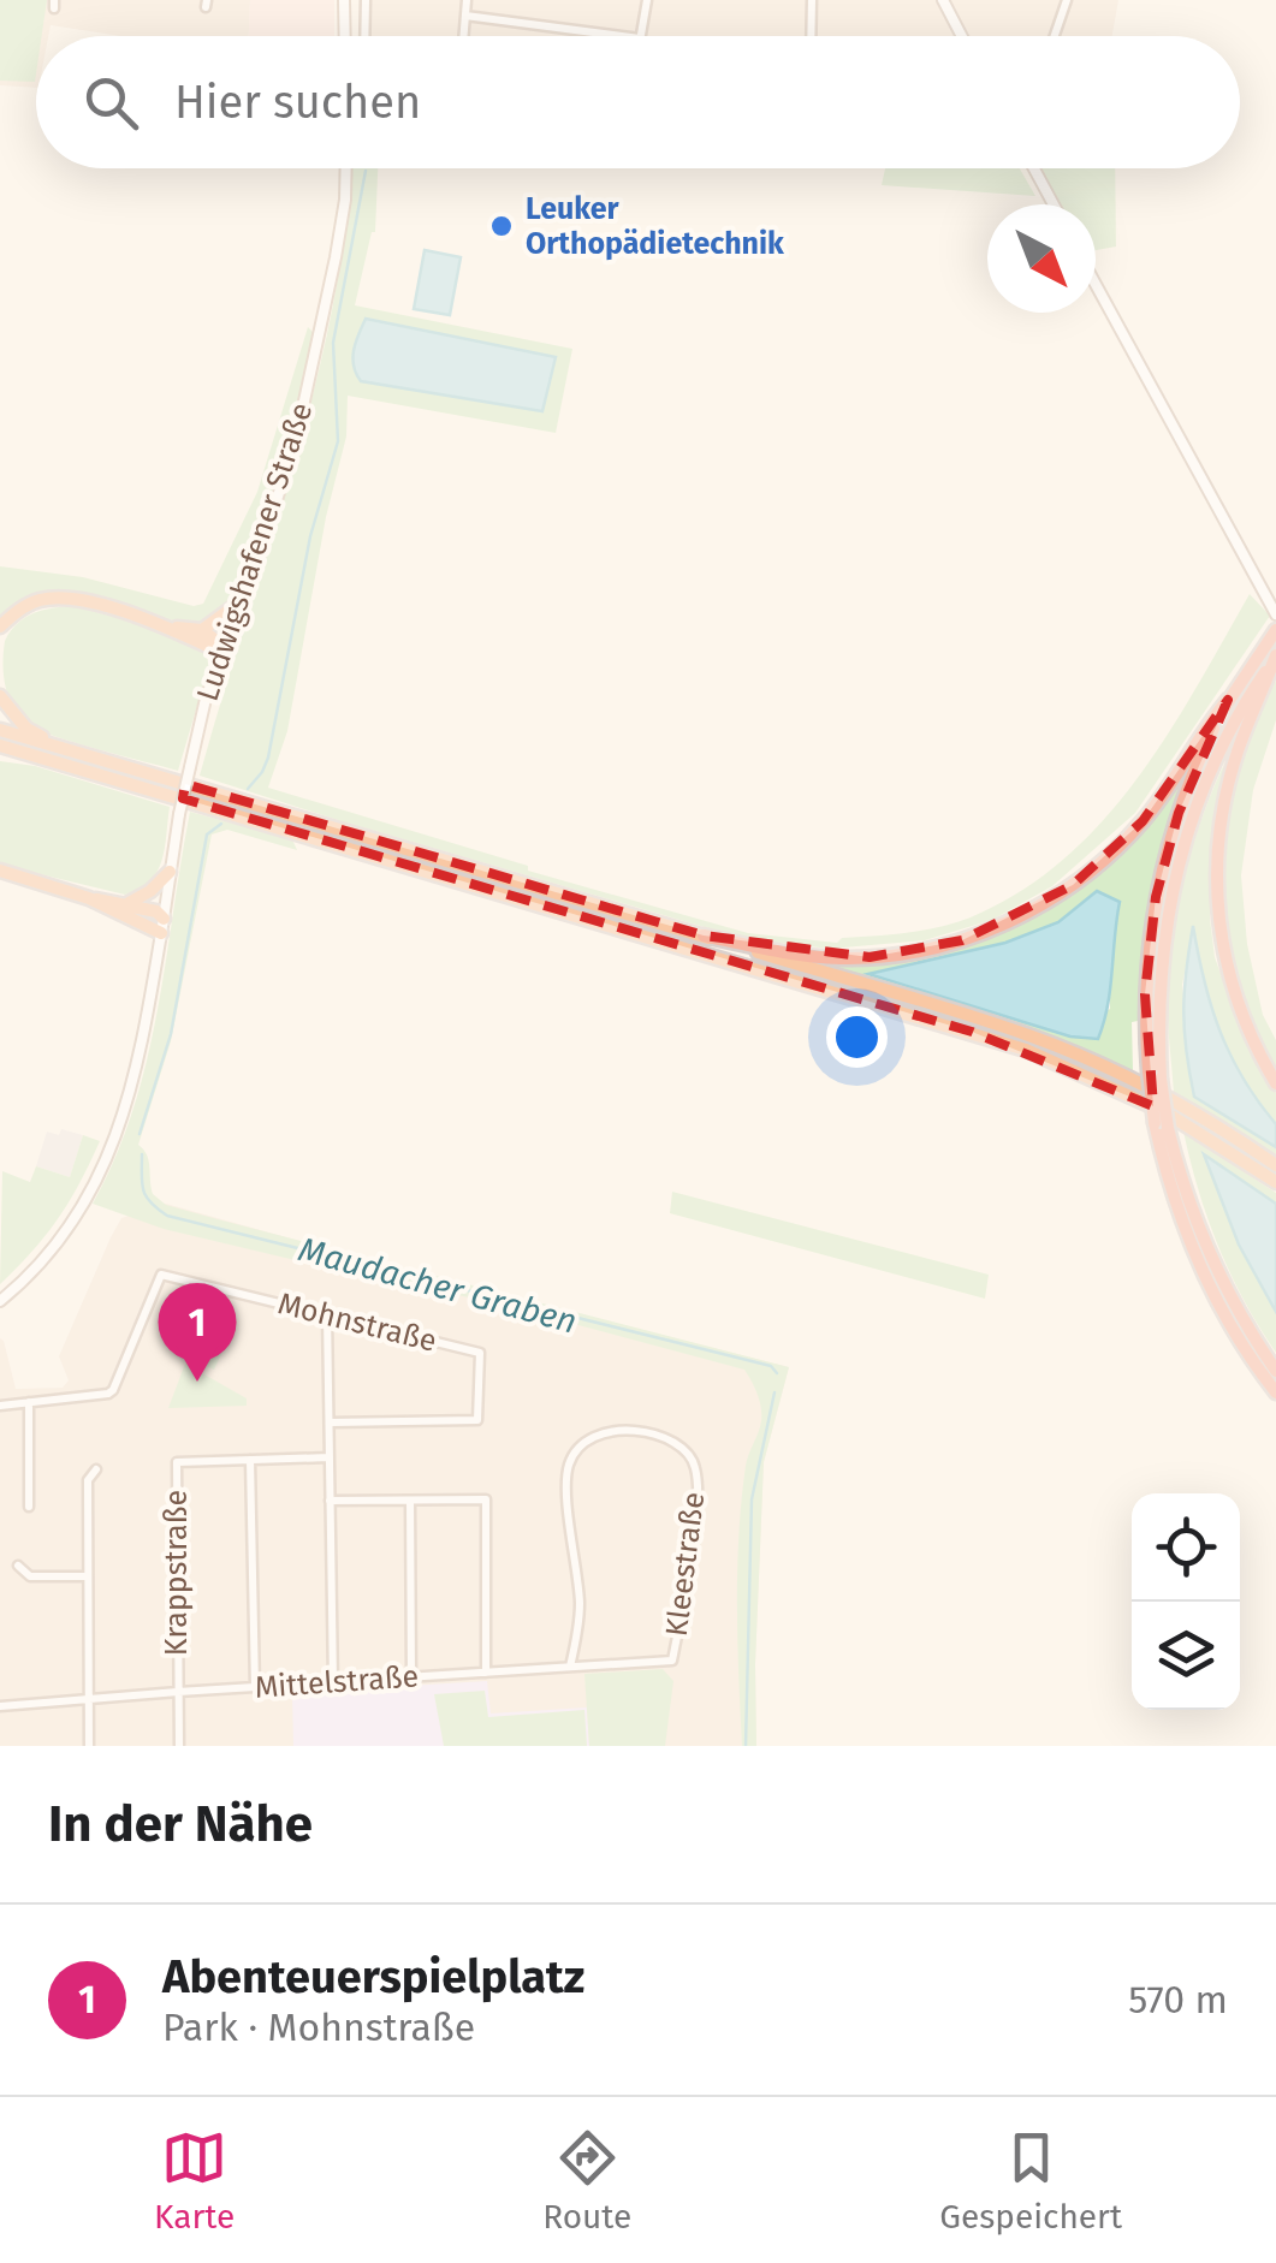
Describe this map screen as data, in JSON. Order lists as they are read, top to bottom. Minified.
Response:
{"streets":{"street":["Ludwigshafener Straße","Mohnstraße","Kleestraße","Krappstraße","Mittelstraße"]},"crossings":[["Kleestraße","Mittelstraße"],["Krappstraße","Mittelstraße"]],"water":["Maudacher Graben"],"places":["Leuker Orthopädietechnik"],"north":"bottom right","page":{"search":"Hier suchen","pins":"1","heading":"In der Nähe","list":[{"mark":"1","name":"Abenteuerspielplatz","note":"Park · Mohnstraße","value":"570 m"}],"nav":["Karte","Route","Gespeichert"]}}
